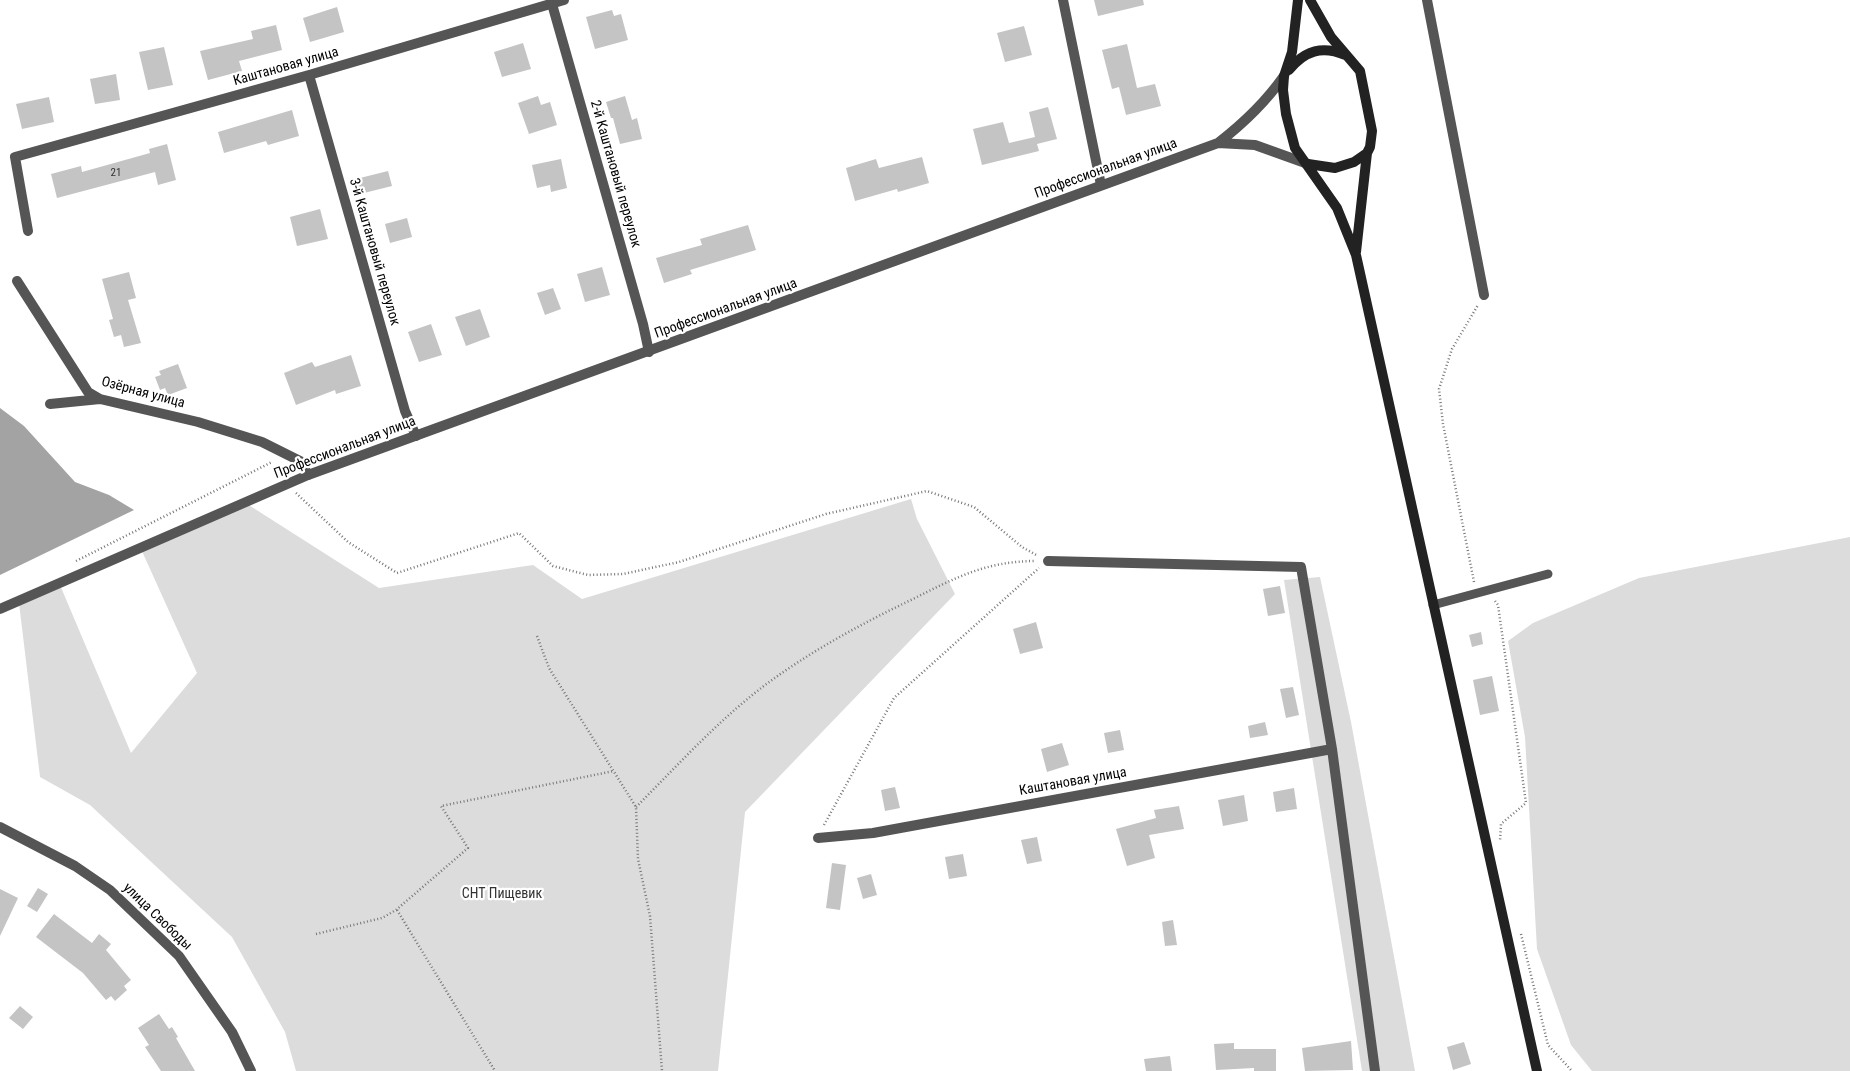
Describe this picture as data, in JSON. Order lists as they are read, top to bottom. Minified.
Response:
{"streets":{"street":["Каштановая улица","Профессиональная улица","2-й Каштановый переулок","3-й Каштановый переулок","Озёрная улица","улица Свободы"]},"crossings":[["Каштановая улица","2-й Каштановый переулок"],["Каштановая улица","3-й Каштановый переулок"],["Профессиональная улица","2-й Каштановый переулок"],["Профессиональная улица","3-й Каштановый переулок"],["Профессиональная улица","Озёрная улица"]],"parks":["СНТ Пищевик"],"house_numbers":["21"]}
